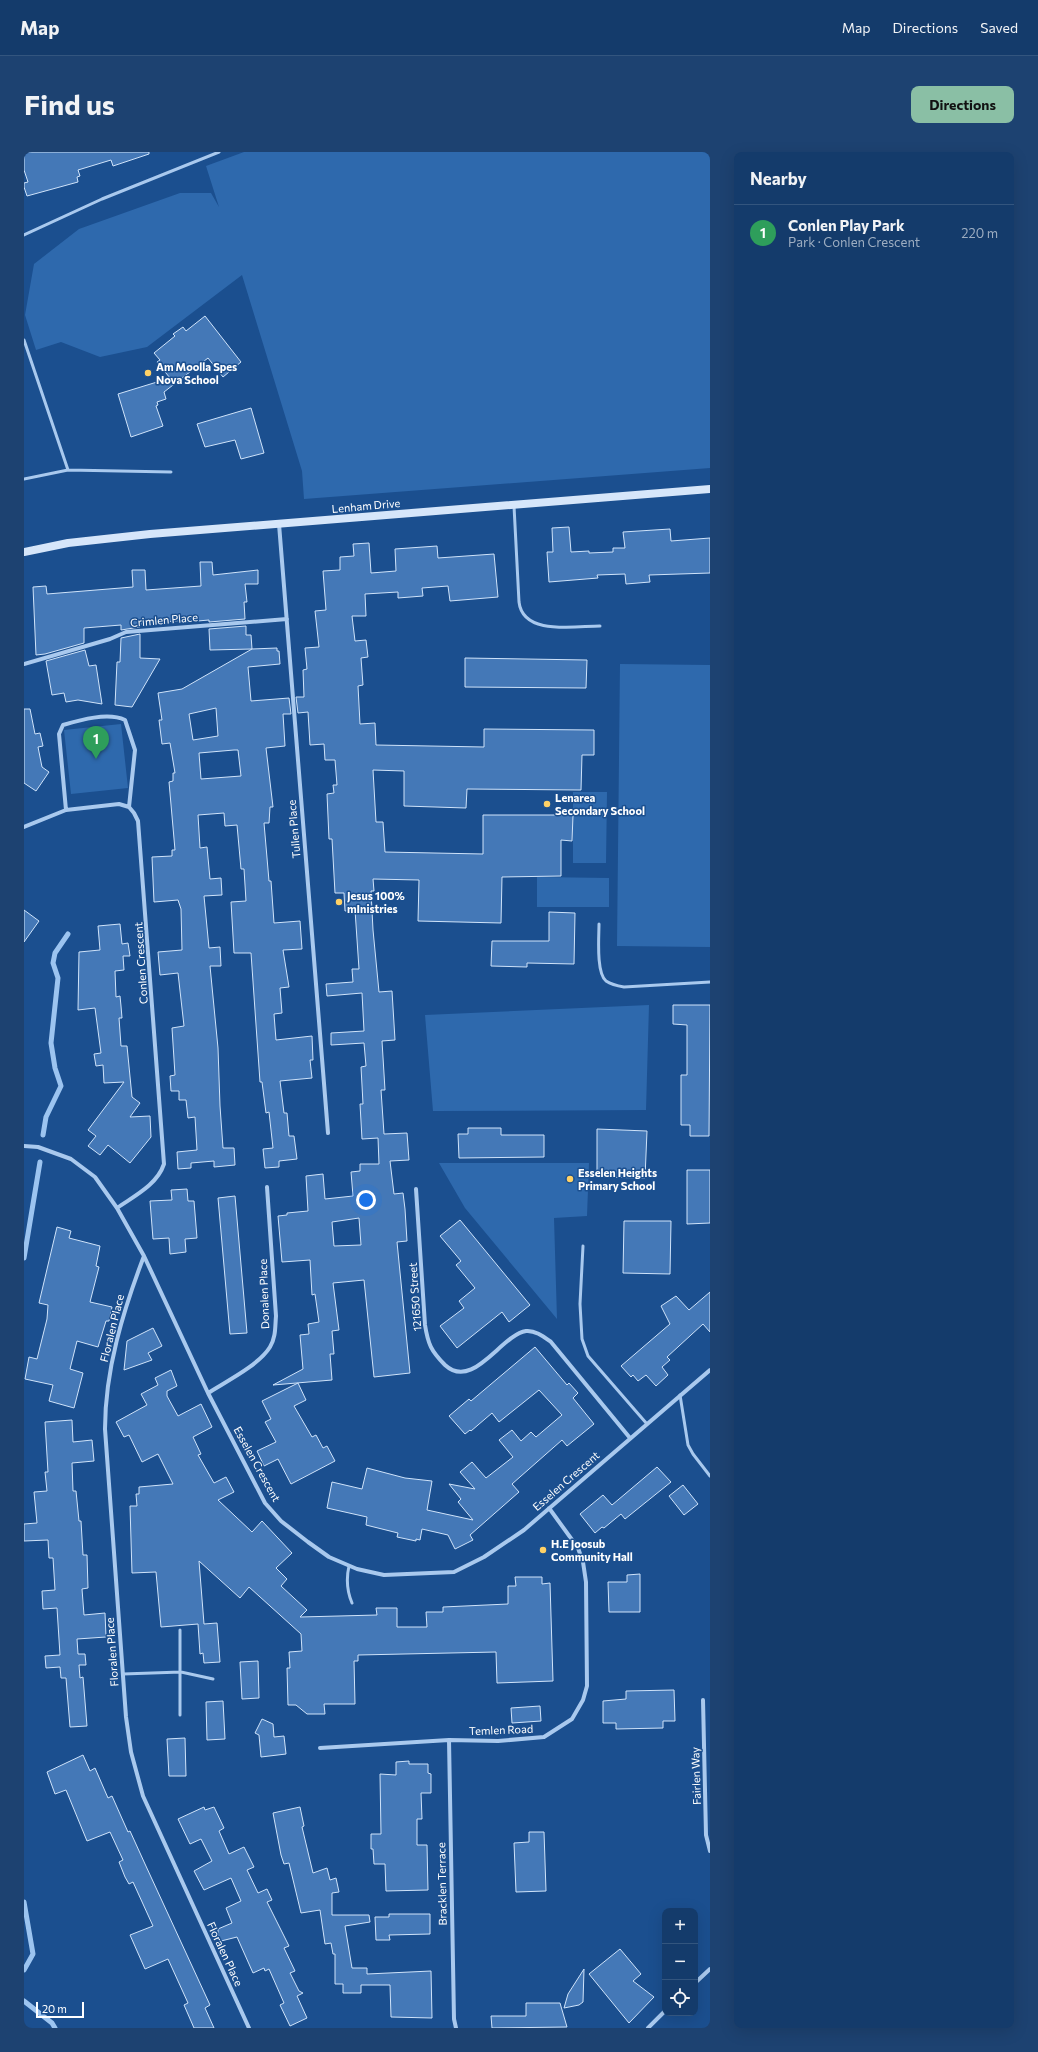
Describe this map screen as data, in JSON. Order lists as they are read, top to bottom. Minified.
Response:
{"streets":{"street":["Lenham Drive","Crimlen Place","Tullen Place","Conlen Crescent","Donalen Place","121650 Street","Floralen Place","Esselen Crescent","Temlen Road","Fairlen Way","Bracklen Terrace"]},"crossings":[["Lenham Drive","Tullen Place"],["Crimlen Place","Tullen Place"],["Conlen Crescent","Esselen Crescent"],["Donalen Place","Esselen Crescent"],["121650 Street","Esselen Crescent"],["Floralen Place","Esselen Crescent"],["Esselen Crescent","Temlen Road"],["Temlen Road","Bracklen Terrace"]],"places":["Am Moolla Spes Nova School","Lenarea Secondary School","Jesus 100% mInistries","Esselen Heights Primary School","H.E Joosub Community Hall"],"scale_bar":"20 m","page":{"header":"Map","nav":["Map","Directions","Saved"],"buttons":"Directions","title":"Find us","heading":"Nearby","list":[{"mark":"1","name":"Conlen Play Park","note":"Park · Conlen Crescent","value":"220 m"}],"pins":"1","map_buttons":["+","−"],"scale":"20 m"}}
